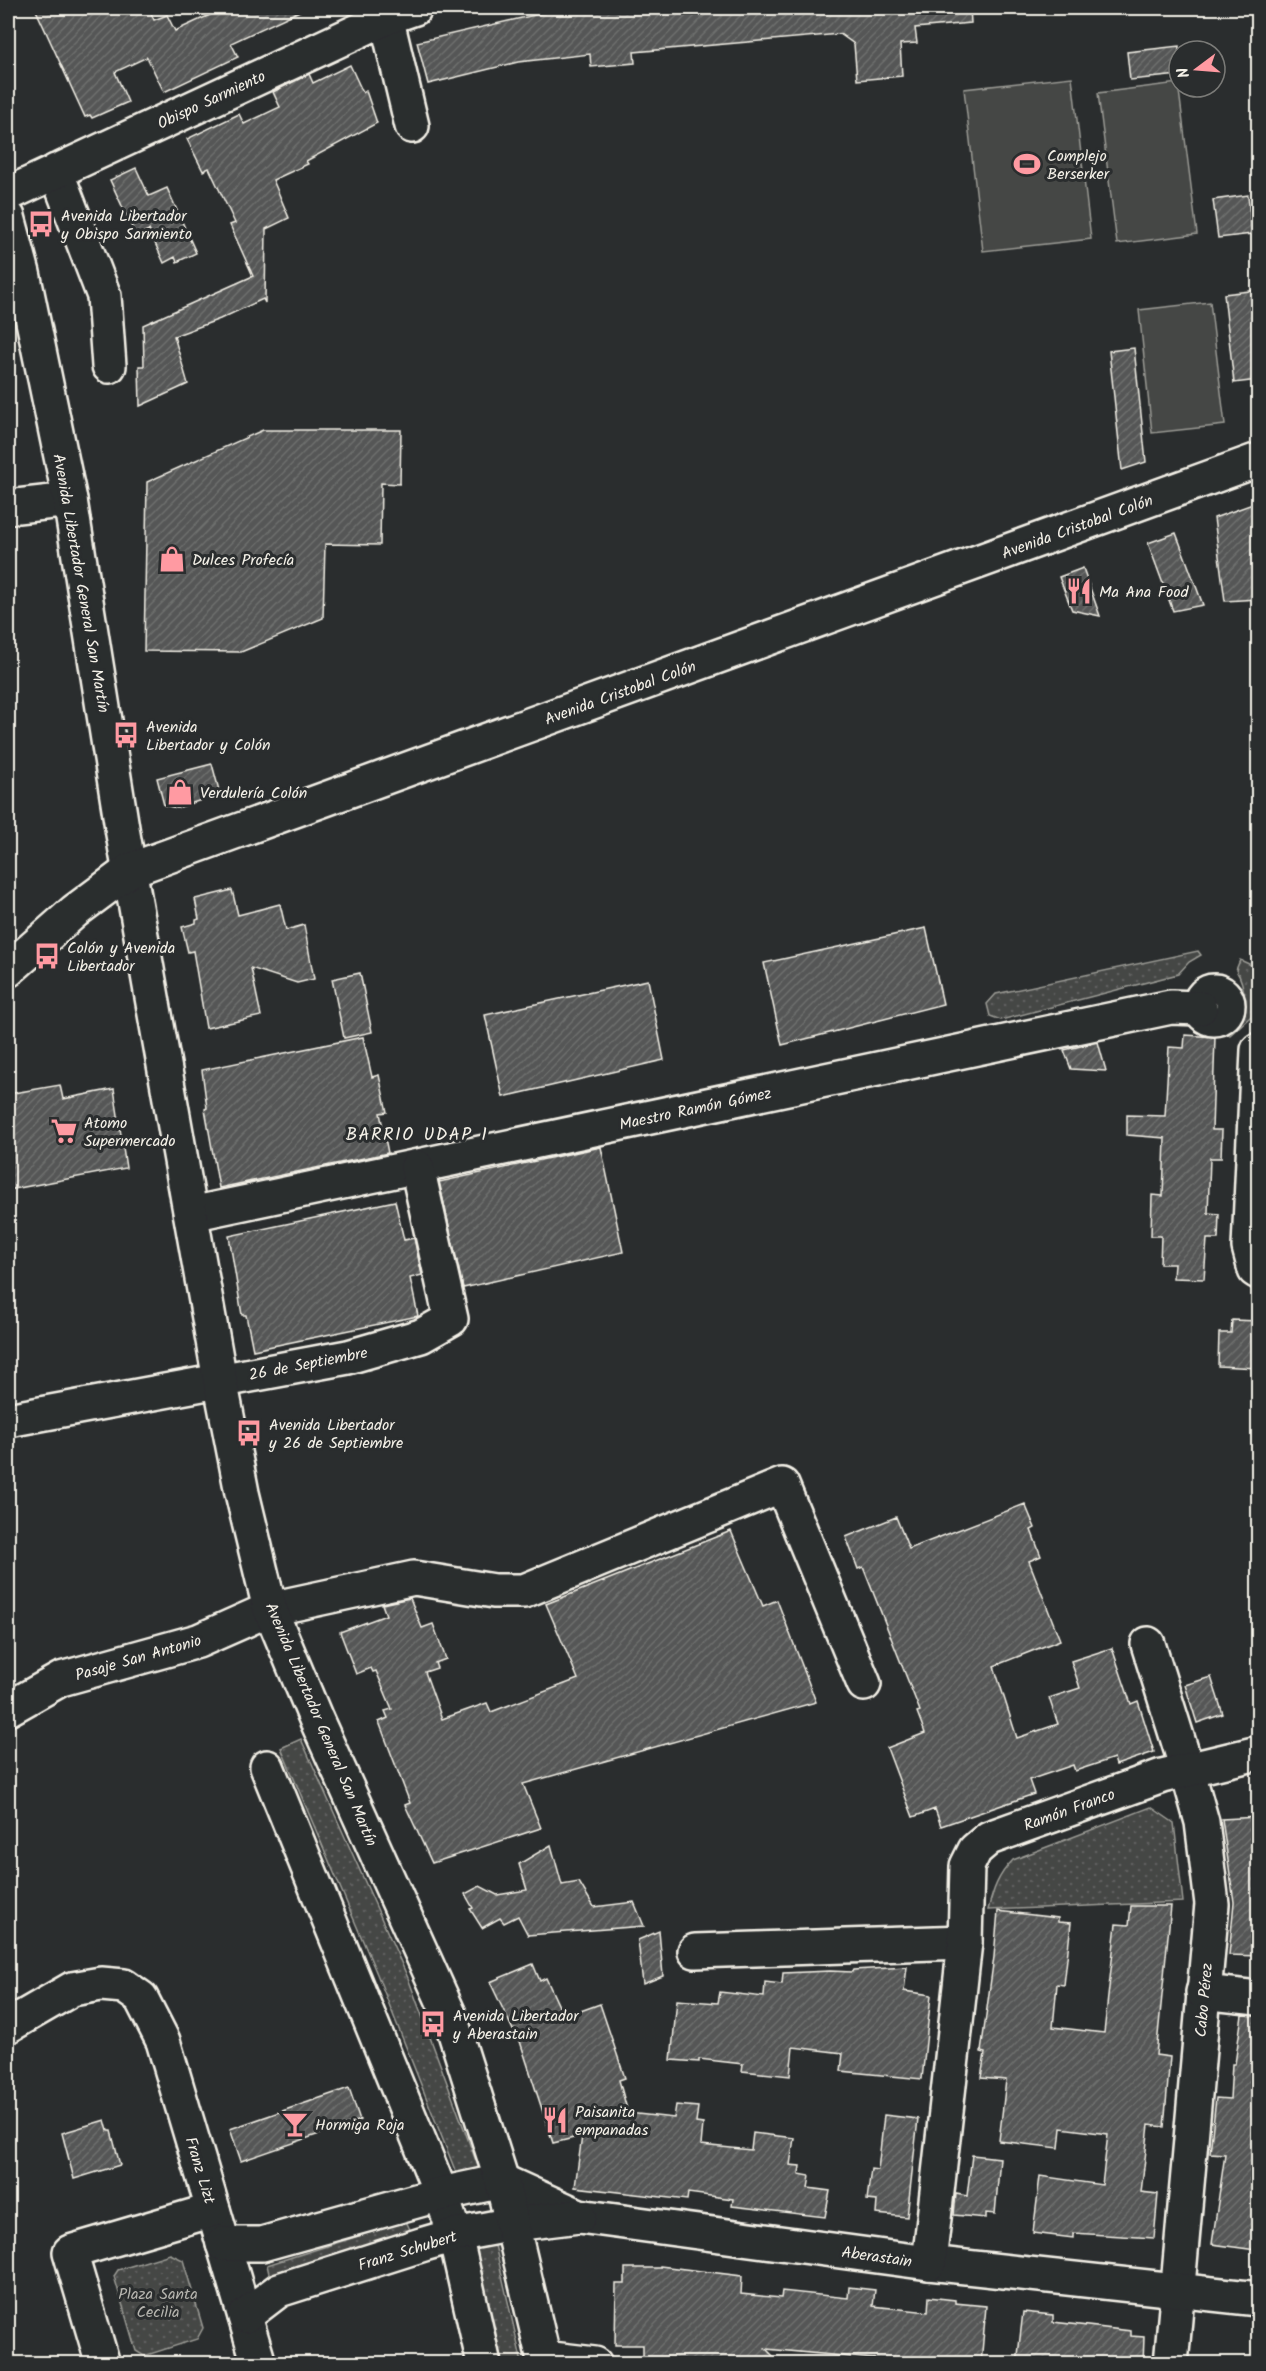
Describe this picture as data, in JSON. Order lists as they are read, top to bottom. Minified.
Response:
{"streets":{"street":["Obispo Sarmiento","Avenida Cristobal Colón","Avenida Libertador General San Martín","Maestro Ramón Gómez","26 de Septiembre","Pasaje San Antonio","Ramón Franco","Cabo Pérez","Franz Lizt","Franz Schubert","Aberastain"]},"crossings":[["Avenida Cristobal Colón","Avenida Libertador General San Martín"],["Avenida Libertador General San Martín","Maestro Ramón Gómez"],["Avenida Libertador General San Martín","26 de Septiembre"],["Avenida Libertador General San Martín","Pasaje San Antonio"],["Avenida Libertador General San Martín","Franz Schubert"],["Avenida Libertador General San Martín","Aberastain"],["Maestro Ramón Gómez","26 de Septiembre"],["Ramón Franco","Cabo Pérez"],["Ramón Franco","Aberastain"],["Cabo Pérez","Aberastain"],["Franz Lizt","Franz Schubert"],["Franz Schubert","Aberastain"]],"districts":["BARRIO UDAP 1"],"parks":["Plaza Santa Cecilia"],"places":{"sports":["Complejo Berserker"],"bus stop":["Avenida Libertador y Obispo Sarmiento","Avenida Libertador y Colón","Colón y Avenida Libertador","Avenida Libertador y 26 de Septiembre","Avenida Libertador y Aberastain"],"shop":["Dulces Profecía","Verdulería Colón"],"restaurant":["Ma Ana Food","Paisanita empanadas"],"supermarket":["Atomo Supermercado"],"bar":["Hormiga Roja"]},"north":"left"}
